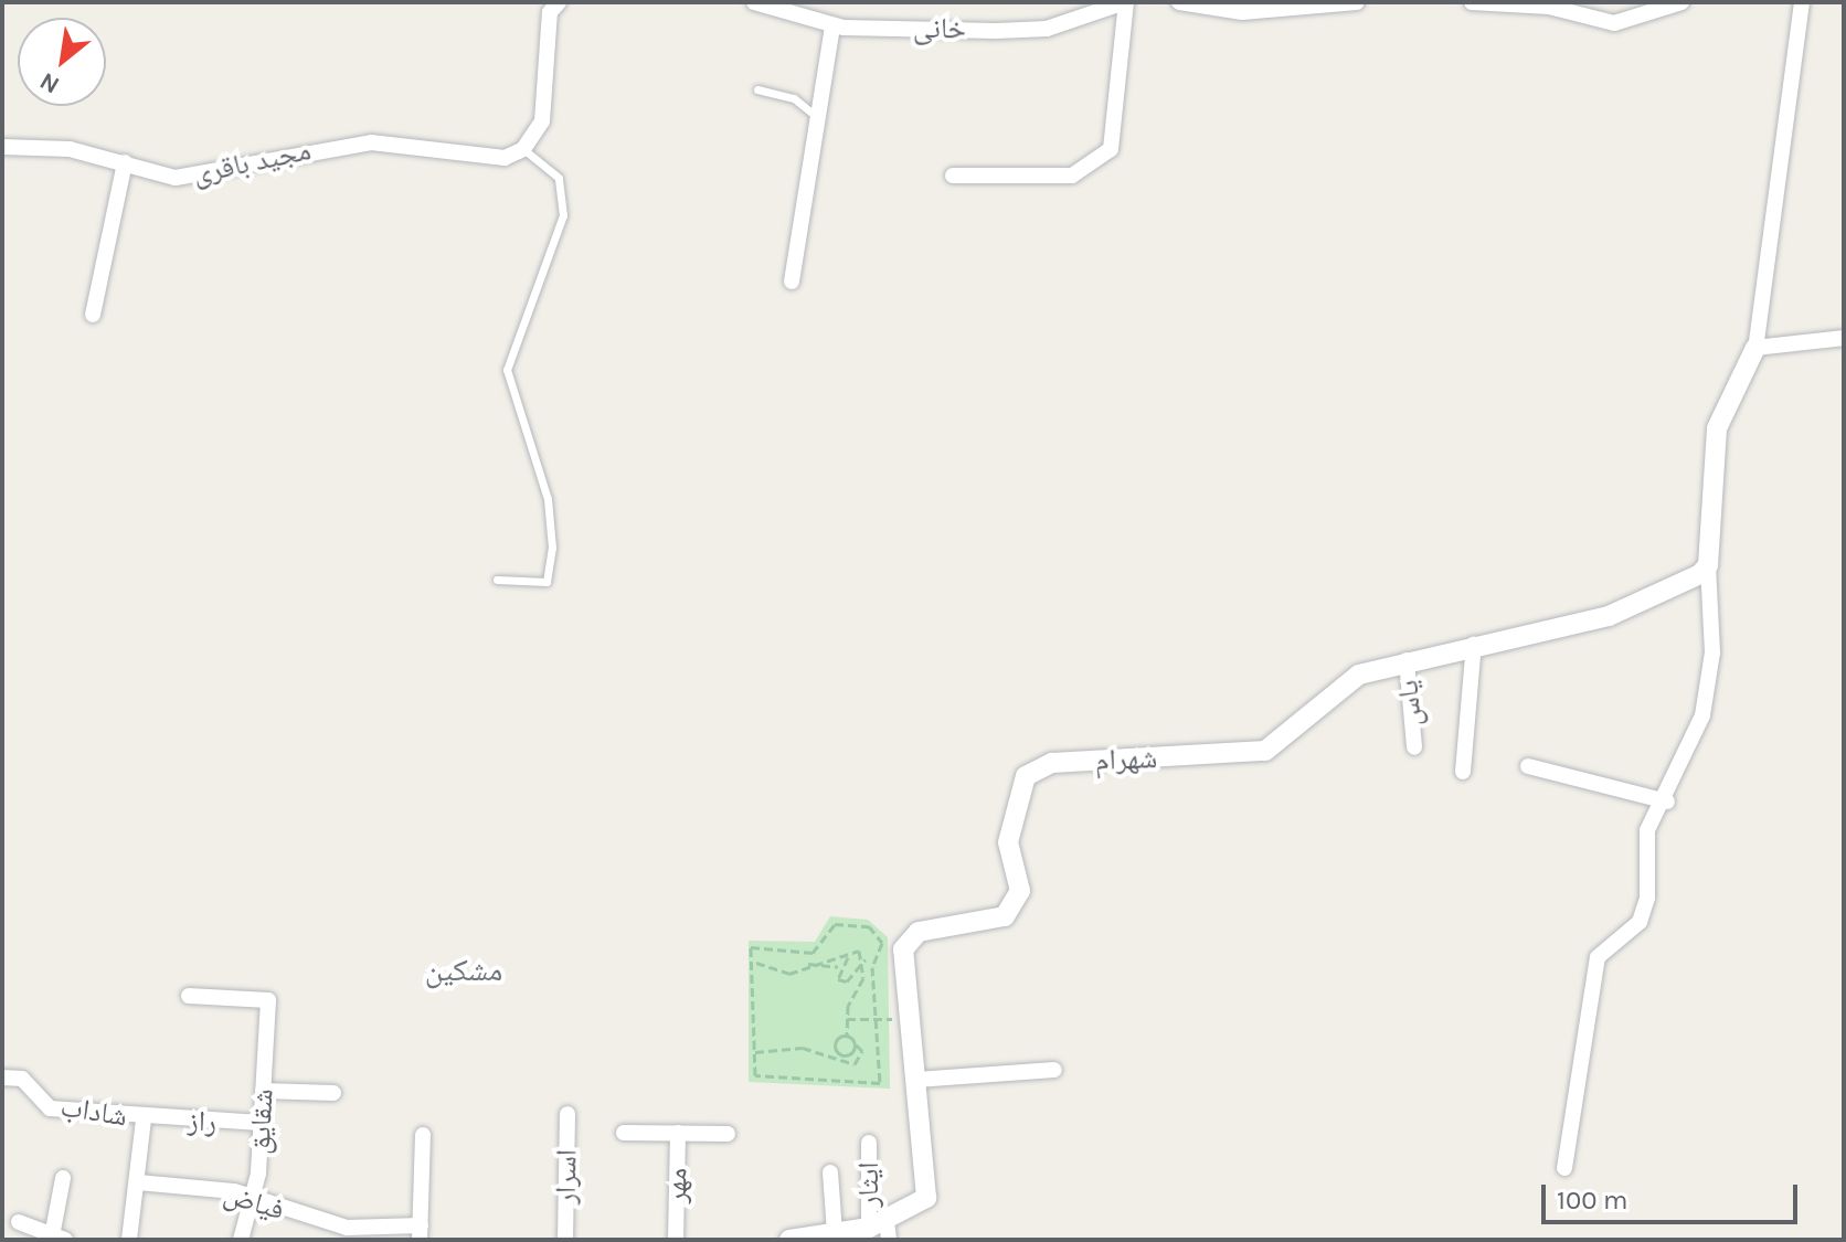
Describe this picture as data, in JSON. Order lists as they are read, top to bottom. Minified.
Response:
{"streets":{"street":["خانی","مجید باقری","یاس","شهرام","شاداب","راز","شقایق","اسرار","ایثار","مهر","فیاض"]},"crossings":[["یاس","شهرام"],["شهرام","ایثار"],["شاداب","راز"],["راز","شقایق"],["شقایق","فیاض"]],"districts":["مشکین"],"scale_bar":"100 m","north":"bottom left"}
